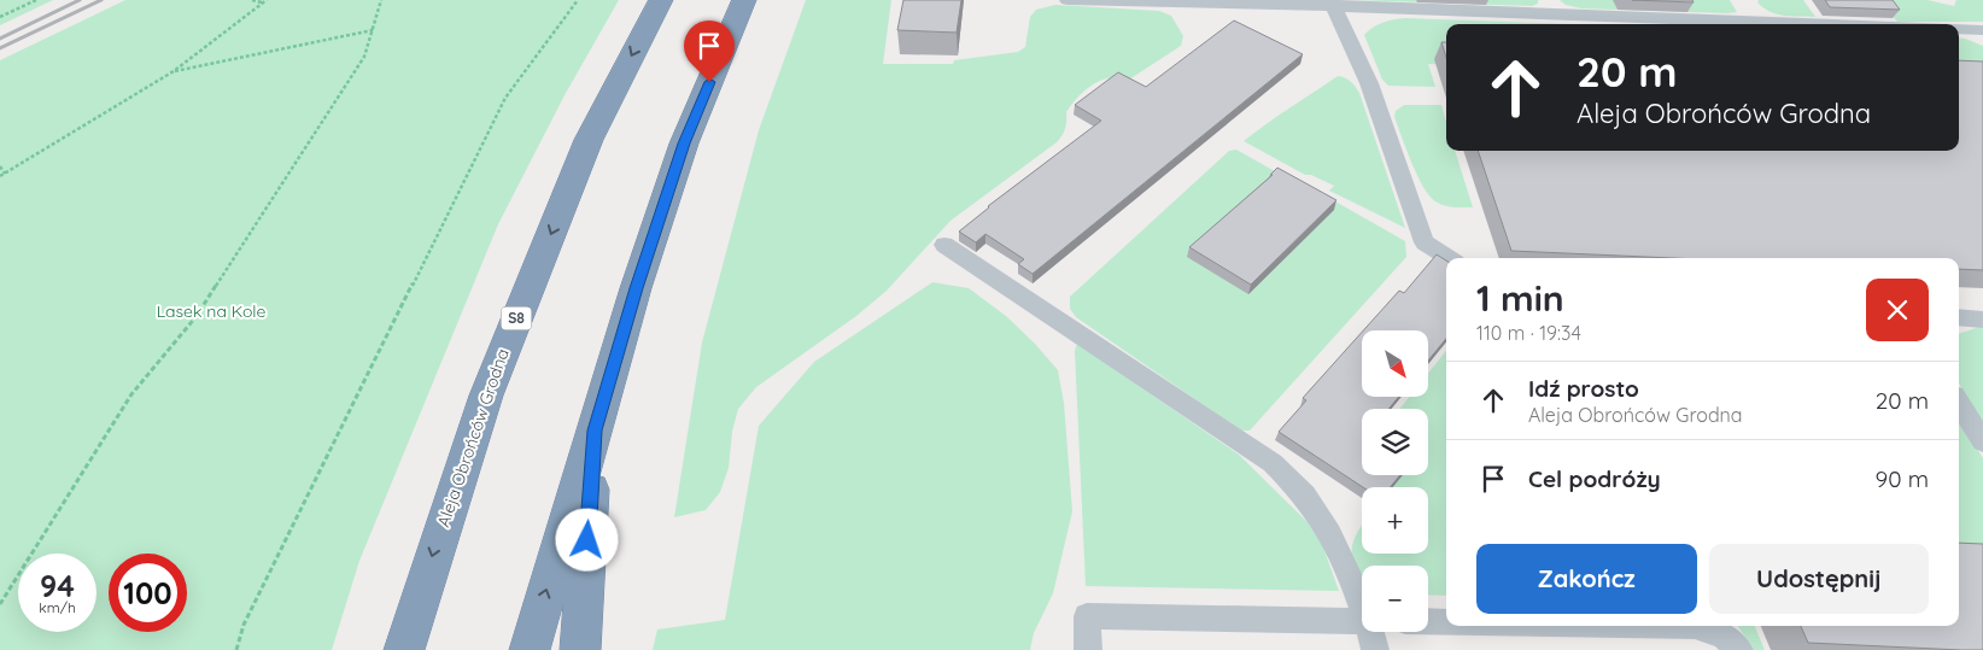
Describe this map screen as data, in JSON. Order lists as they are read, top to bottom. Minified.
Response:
{"streets":{"highway":["S8","Aleja Obrońców Grodna"]},"parks":["Lasek na Kole"],"north":"bottom right","page":{"turn":["20 m","Aleja Obrońców Grodna"],"heading":["1 min","110 m · 19:34"],"map_buttons":["+","−"],"list":[{"name":"Idź prosto","note":"Aleja Obrońców Grodna","value":"20 m"},{"name":"Cel podróży","value":"90 m"}],"buttons":["Zakończ","Udostępnij"],"speed":"94 km/h","limit":"100"}}
